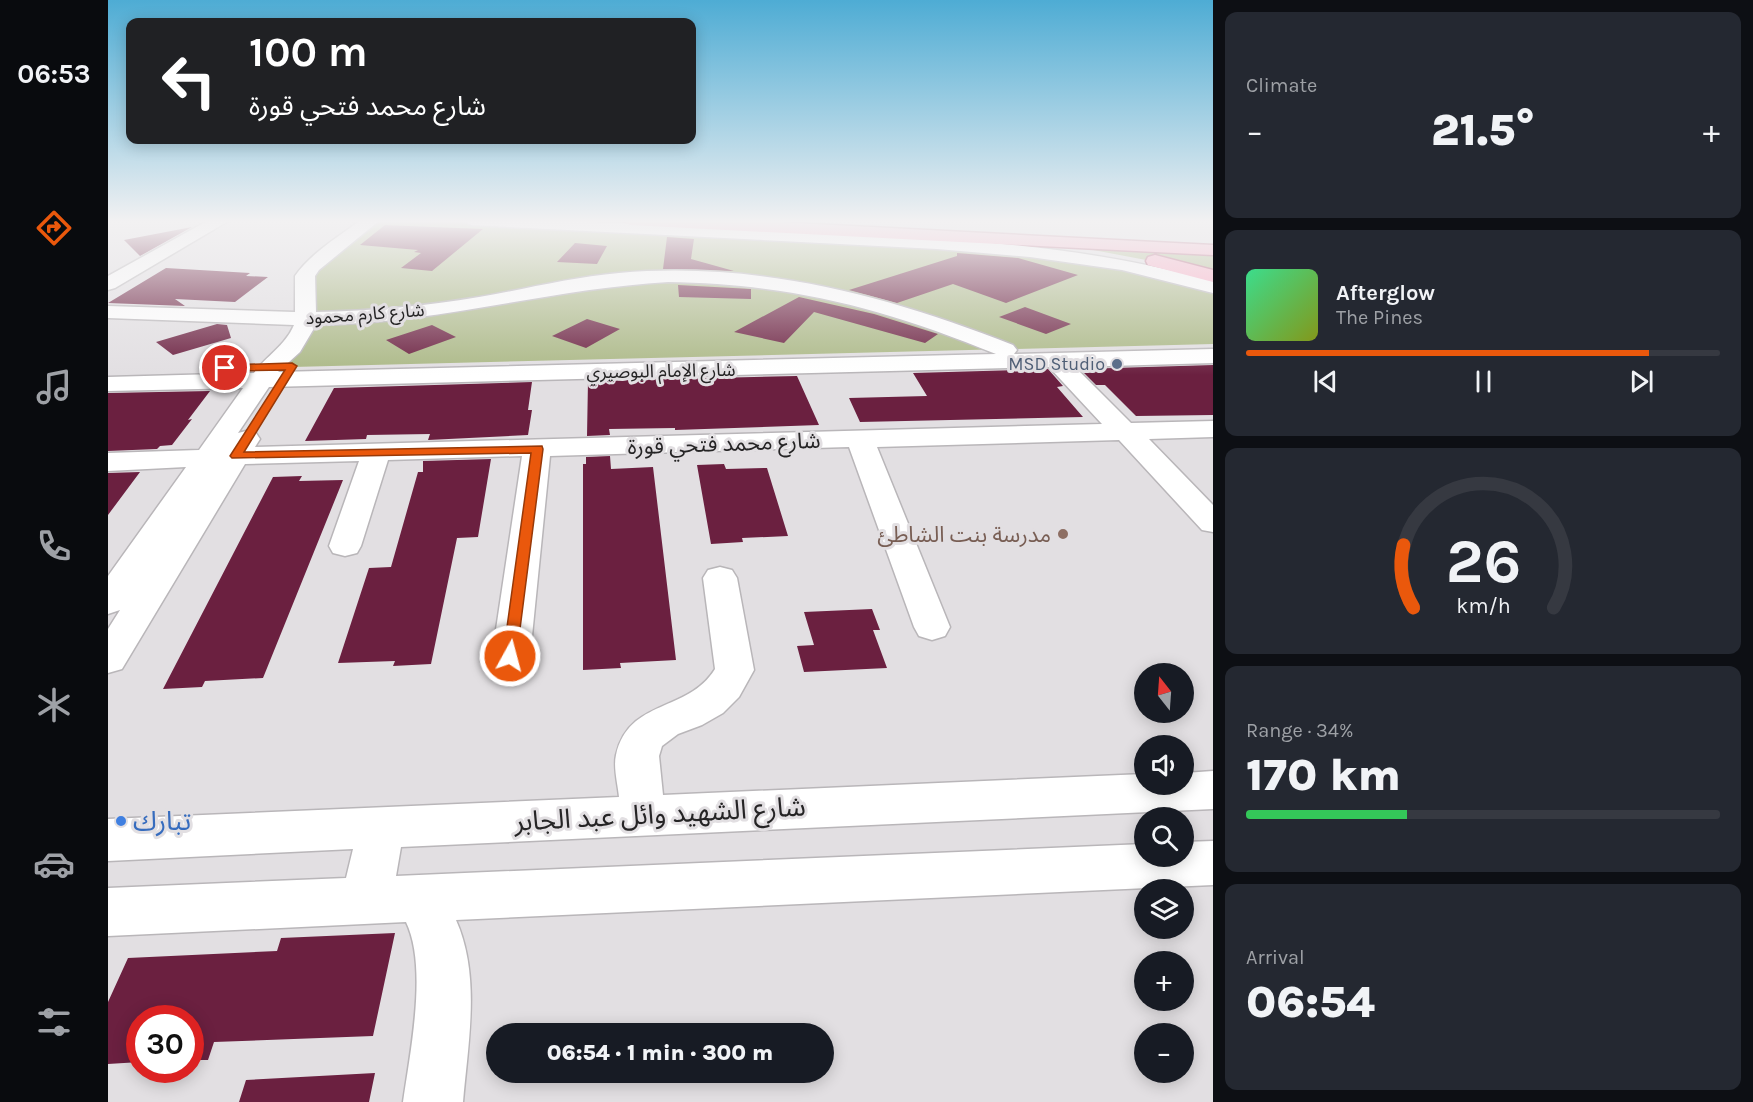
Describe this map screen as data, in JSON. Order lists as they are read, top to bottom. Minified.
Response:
{"streets":{"street":["شارع كارم محمود","شارع الإمام البوصيري","شارع محمد فتحي قورة","شارع الشهيد وائل عبد الجابر"]},"crossings":[["شارع كارم محمود","شارع الإمام البوصيري"]],"places":["MSD Studio","مدرسة بنت الشاطئ","تبارك"],"north":"top","page":{"tabs":"06:53","tile":["Climate",["Range · 34%","170 km"],["Arrival","06:54"]],"turn":["100 m","شارع محمد فتحي قورة"],"heat":["−","21.5°","+"],"song":["Afterglow","The Pines"],"map_buttons":["+","−"],"limit":"30","trip":"06:54 · 1 min · 300 m","gauge":["26","km/h"]}}
